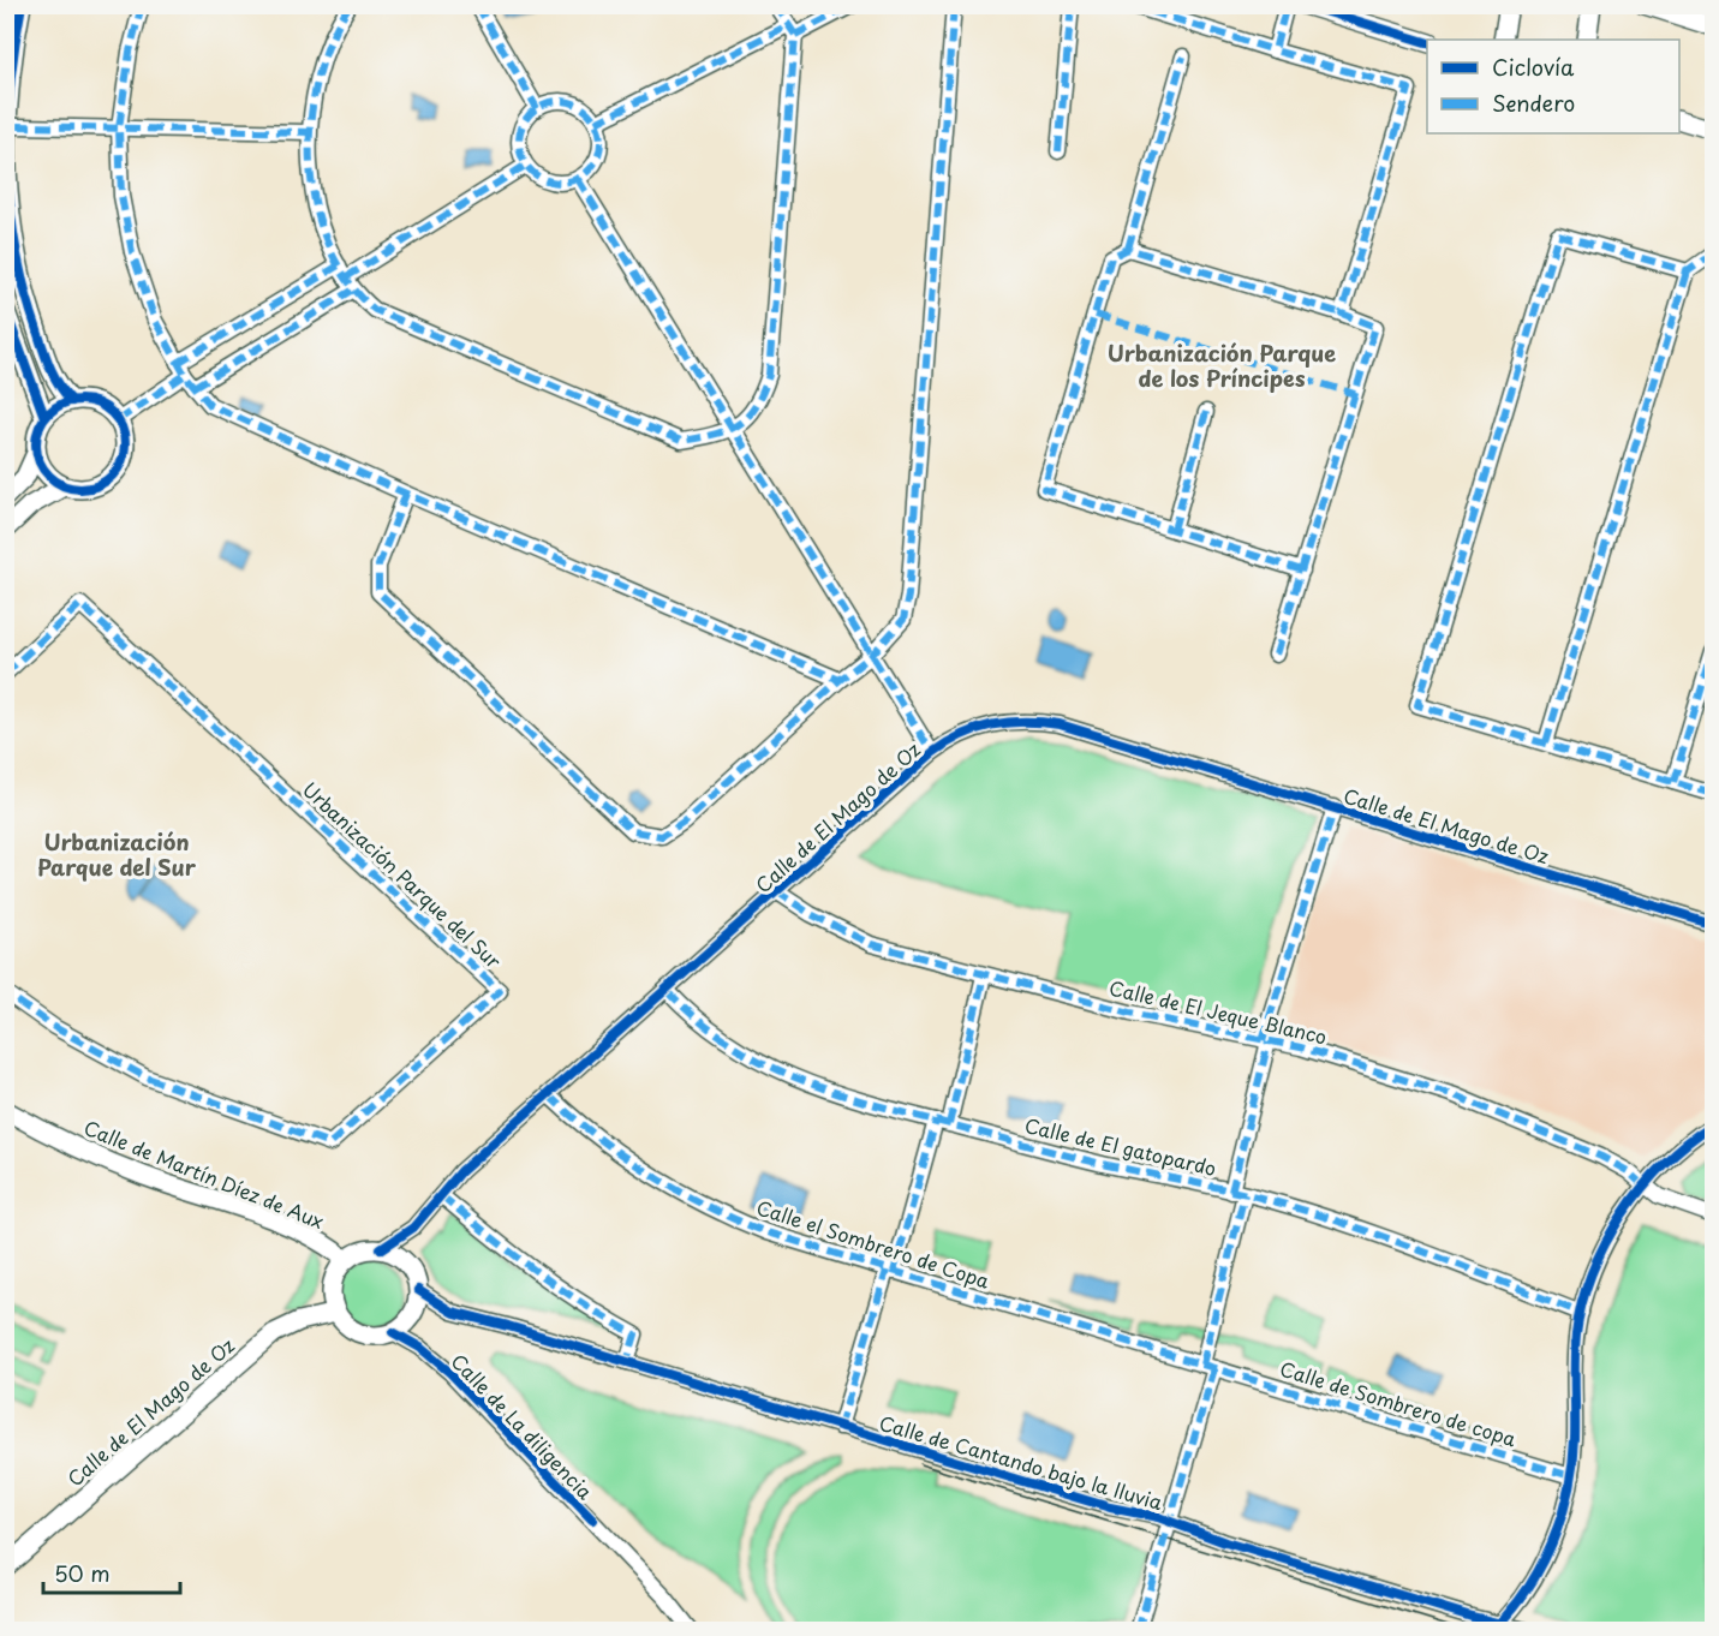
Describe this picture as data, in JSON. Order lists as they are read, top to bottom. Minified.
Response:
{"streets":{"street":["Calle de El Mago de Oz","Urbanización Parque del Sur","Calle de El Jeque Blanco","Calle de El gatopardo","Calle de Martín Díez de Aux","Calle el Sombrero de Copa","Calle de Sombrero de copa","Calle de La diligencia","Calle de Cantando bajo la lluvia"]},"crossings":[["Calle de El Mago de Oz","Calle de El Jeque Blanco"],["Calle de El Mago de Oz","Calle de El gatopardo"],["Calle de El Mago de Oz","Calle de Martín Díez de Aux"],["Calle de El Mago de Oz","Calle el Sombrero de Copa"],["Calle de El Mago de Oz","Calle de La diligencia"],["Calle de El Mago de Oz","Calle de Cantando bajo la lluvia"],["Calle de Martín Díez de Aux","Calle de La diligencia"],["Calle de Martín Díez de Aux","Calle de Cantando bajo la lluvia"],["Calle el Sombrero de Copa","Calle de Sombrero de copa"],["Calle de La diligencia","Calle de Cantando bajo la lluvia"]],"districts":["Urbanización Parque de los Príncipes","Urbanización Parque del Sur"],"legend":["Ciclovía","Sendero"],"scale_bar":"50 m"}
